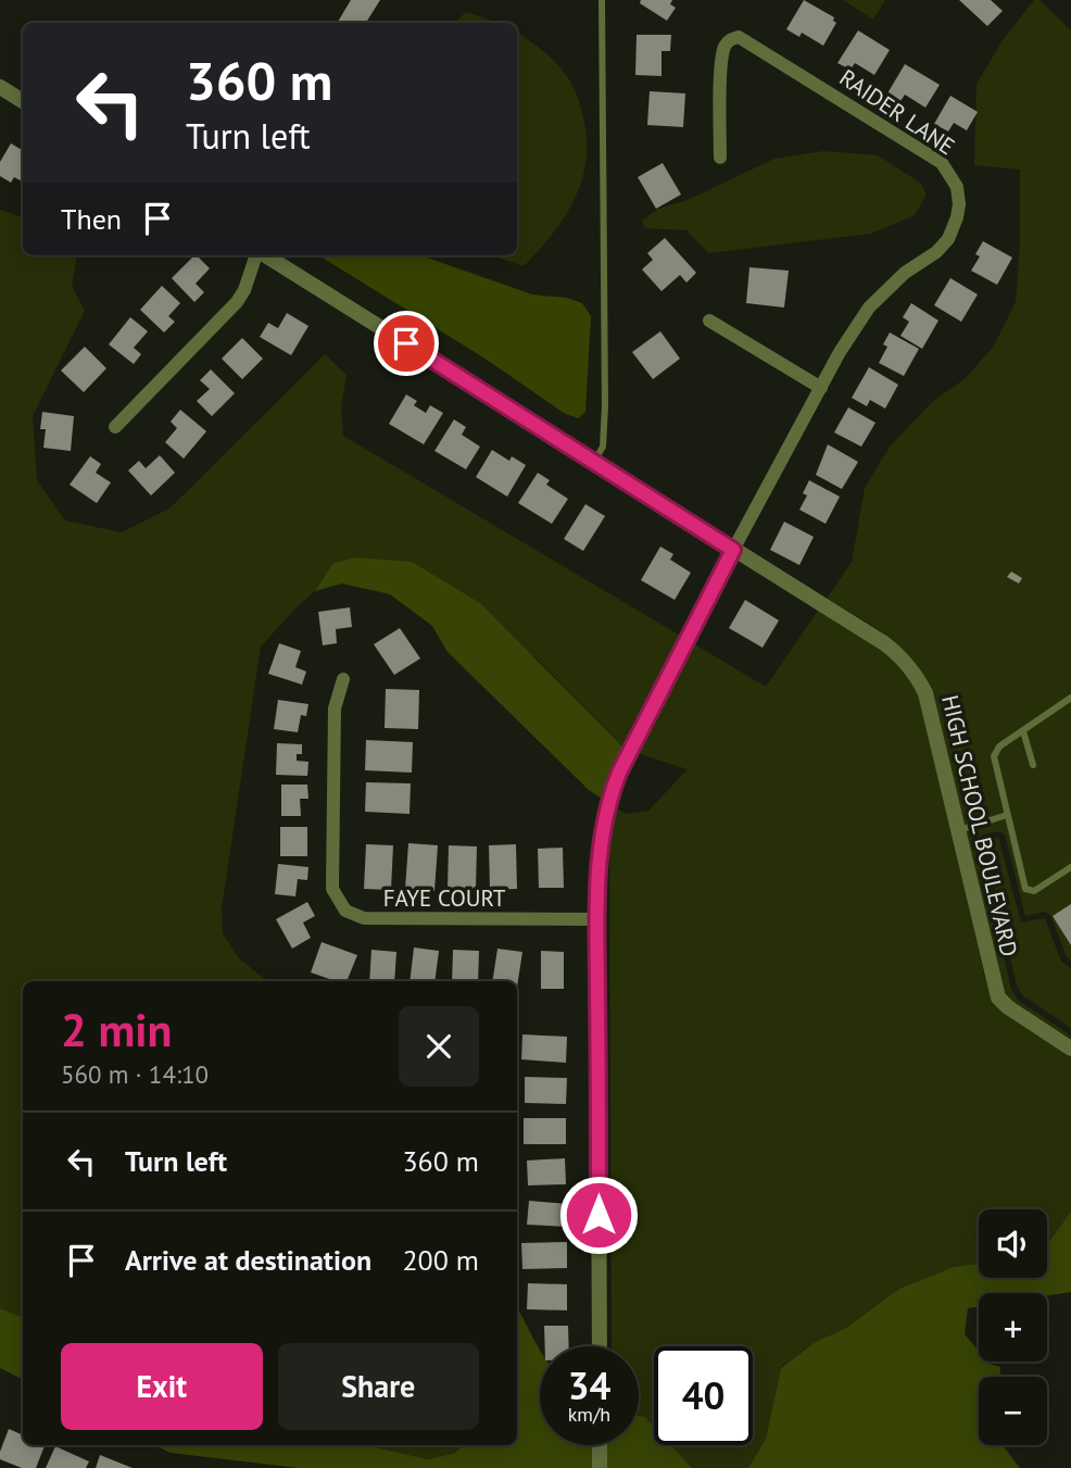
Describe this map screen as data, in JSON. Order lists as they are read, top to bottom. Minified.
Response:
{"streets":{"street":["RAIDER LANE","HIGH SCHOOL BOULEVARD","FAYE COURT"]},"crossings":[["RAIDER LANE","HIGH SCHOOL BOULEVARD"]],"page":{"turn":["360 m","Turn left"],"then":"Then","heading":["2 min","560 m · 14:10"],"list":[{"name":"Turn left","value":"360 m"},{"name":"Arrive at destination","value":"200 m"}],"map_buttons":["+","−"],"buttons":["Exit","Share"],"speed":"34 km/h","limit":"40"}}
